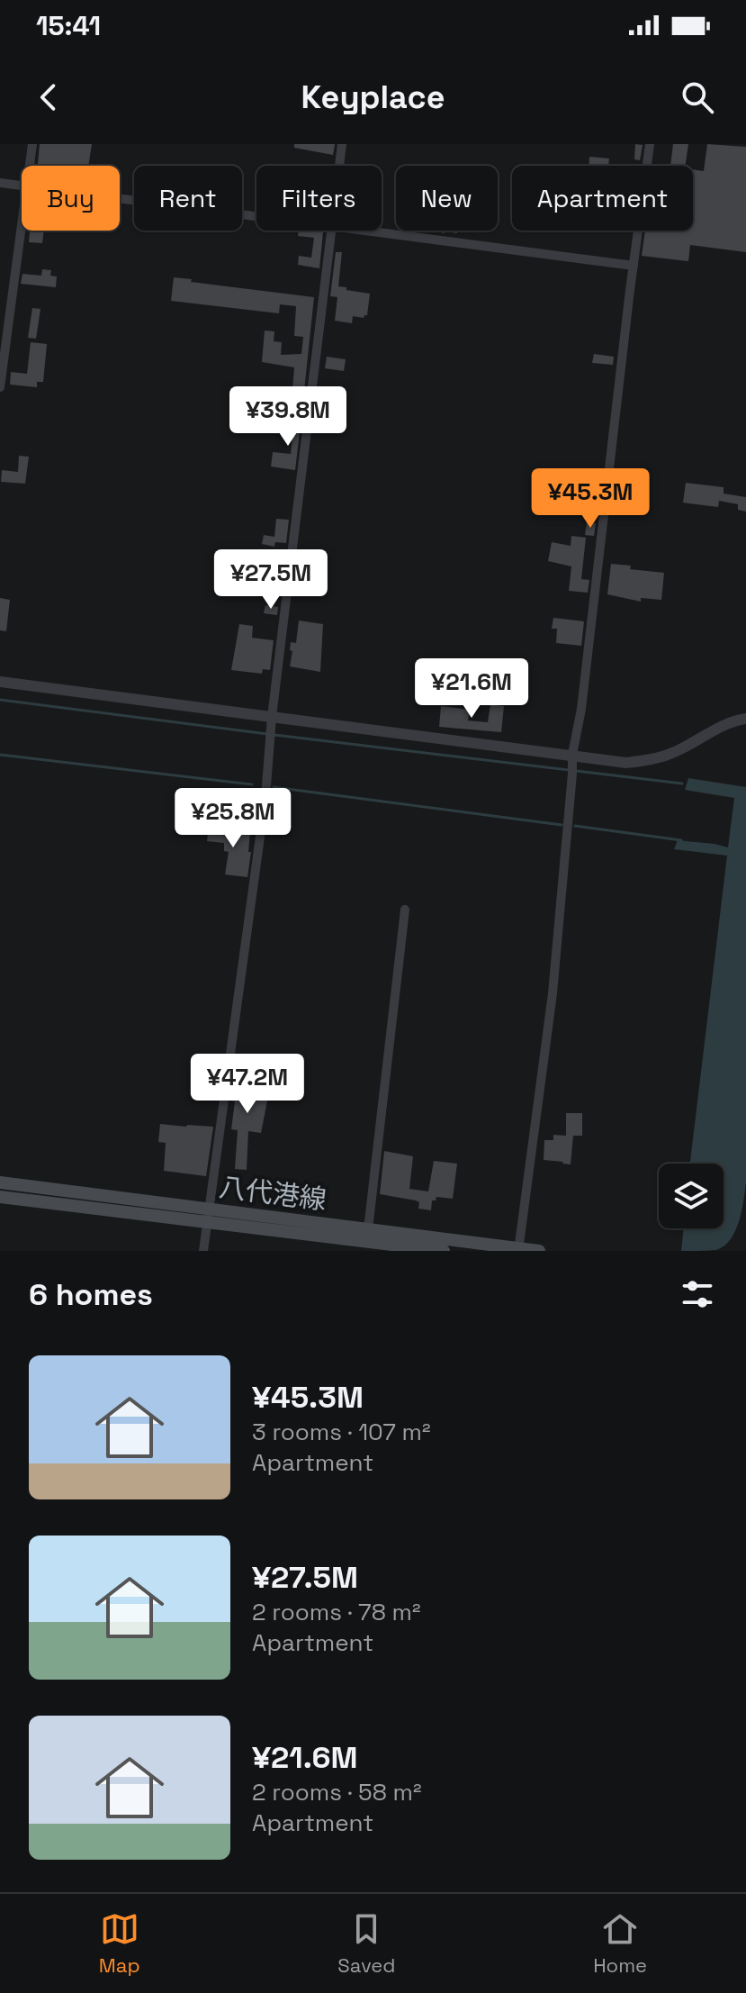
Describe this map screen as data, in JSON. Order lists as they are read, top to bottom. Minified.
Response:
{"streets":{"main road":["八代港線"]},"page":{"status":"15:41","header":"Keyplace","chip":["Buy","Rent","Filters","New","Apartment"],"price":["¥39.8M","¥45.3M","¥27.5M","¥21.6M","¥25.8M","¥47.2M"],"heading":"6 homes","list":[{"name":"¥45.3M","note":"3 rooms · 107 m² · Apartment"},{"name":"¥27.5M","note":"2 rooms · 78 m² · Apartment"},{"name":"¥21.6M","note":"2 rooms · 58 m² · Apartment"}],"tabs":["Map","Saved","Home"]}}
